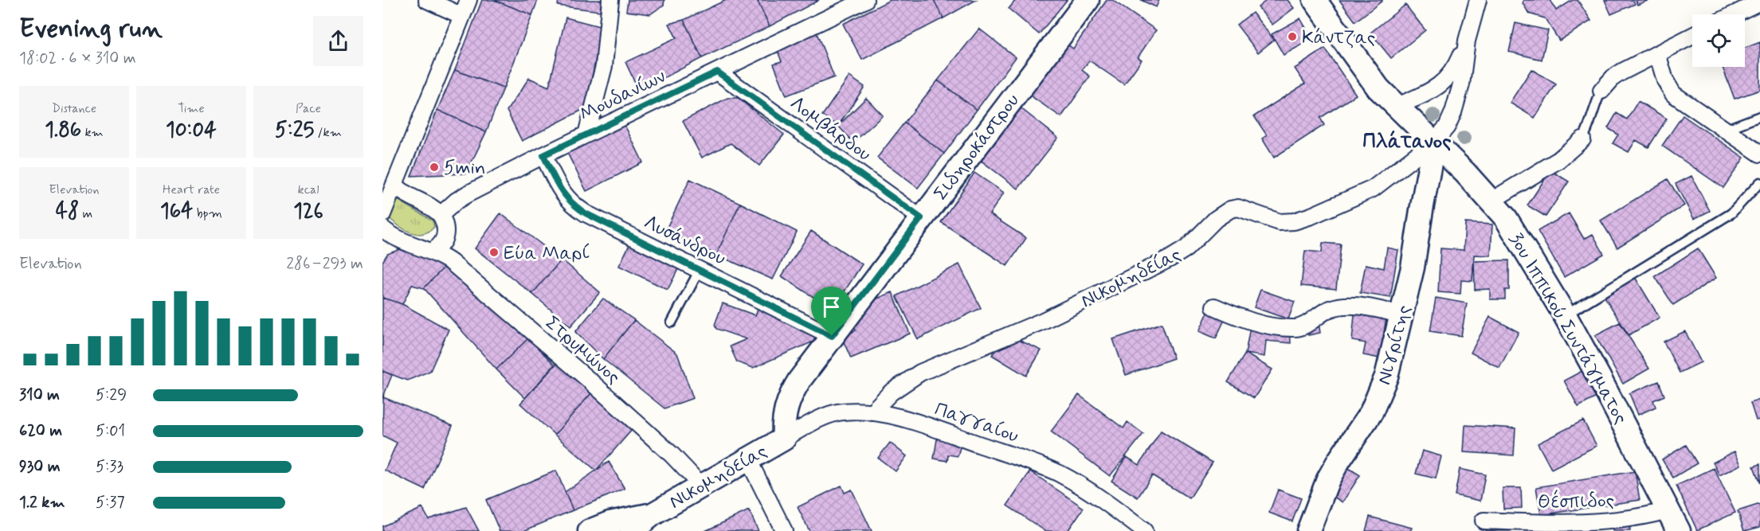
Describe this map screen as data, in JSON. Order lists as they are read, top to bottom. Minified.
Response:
{"streets":{"street":["Μουδανίων","Λομβάρδου","Σιδηροκάστρου","Λυσάνδρου","Νικομηδείας","3ου Ιππικού Συντάγματος","Νιγρίτης","Στρυμώνος","Παγγαίου","Θέσπιδος"]},"crossings":[["Μουδανίων","Λομβάρδου"],["Μουδανίων","Λυσάνδρου"],["Λομβάρδου","Σιδηροκάστρου"],["Σιδηροκάστρου","Λυσάνδρου"],["Σιδηροκάστρου","Νικομηδείας"],["Σιδηροκάστρου","Παγγαίου"],["Νικομηδείας","3ου Ιππικού Συντάγματος"],["Νικομηδείας","Νιγρίτης"],["Νικομηδείας","Στρυμώνος"],["Νικομηδείας","Παγγαίου"],["3ου Ιππικού Συντάγματος","Νιγρίτης"],["3ου Ιππικού Συντάγματος","Θέσπιδος"]],"districts":["Πλάτανος"],"places":["Κάντζας","5min","Εύα Μαρί"],"page":{"heading":["Evening run","18:02 · 6 × 310 m"],"stats":[["Distance","1.86 km"],["Time","10:04"],["Pace","5:25 /km"],["Elevation","48 m"],["Heart rate","164 bpm"],["kcal","126"]],"chart":["Elevation","286–293 m"],"list":[{"name":"310 m","note":"5:29"},{"name":"620 m","note":"5:01"},{"name":"930 m","note":"5:33"},{"name":"1.2 km","note":"5:37"}]}}
